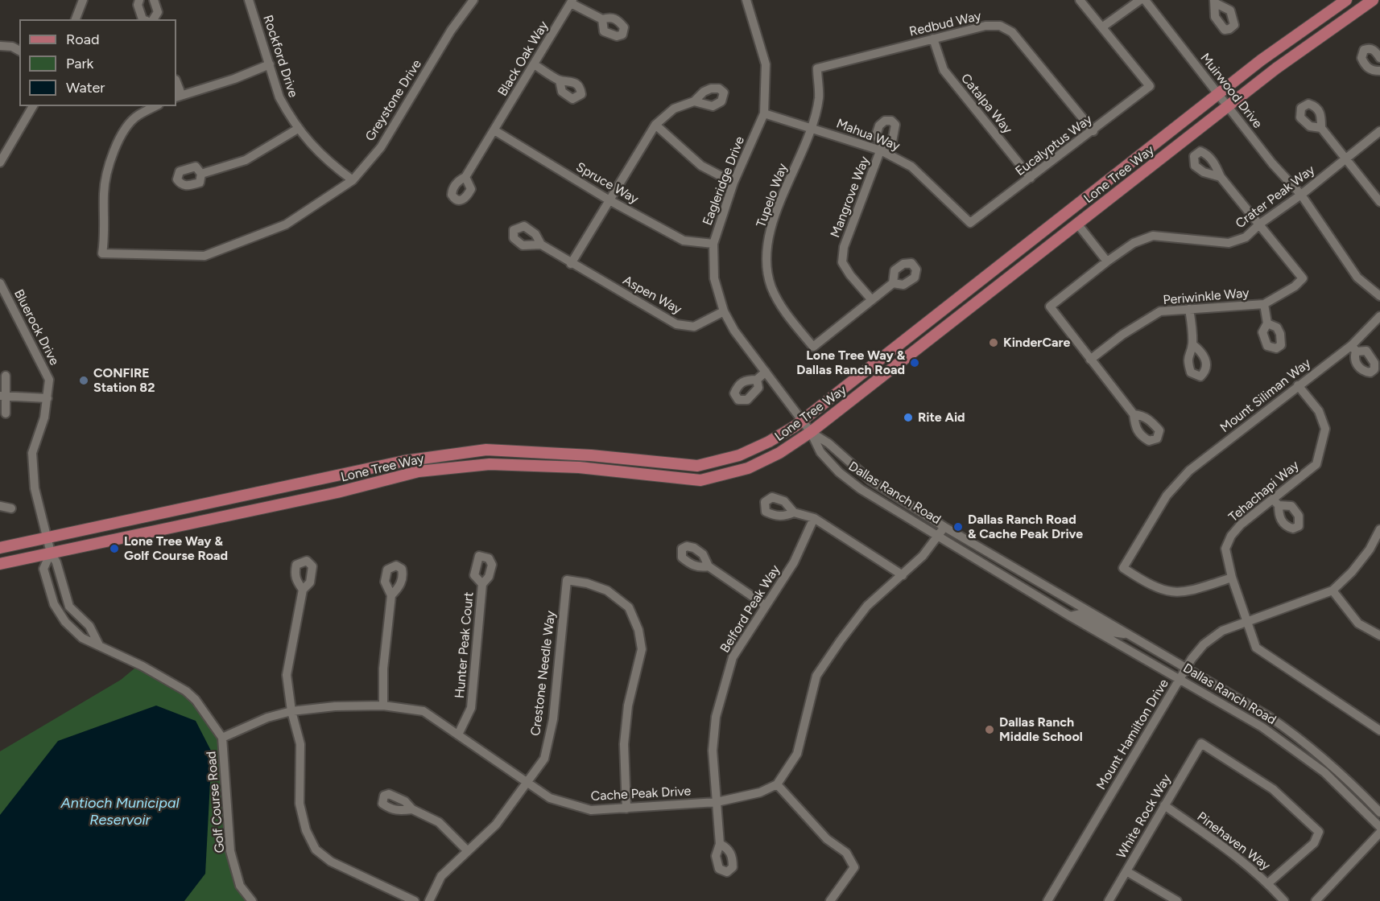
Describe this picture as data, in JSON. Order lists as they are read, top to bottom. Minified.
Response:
{"streets":{"main road":["Lone Tree Way"],"street":["Redbud Way","Rockford Drive","Black Oak Way","Muirwood Drive","Greystone Drive","Catalpa Way","Mahua Way","Eucalyptus Way","Eagleridge Drive","Spruce Way","Tupelo Way","Mangrove Way","Crater Peak Way","Aspen Way","Periwinkle Way","Bluerock Drive","Mount Siliman Way","Tehachapi Way","Dallas Ranch Road","Belford Peak Way","Hunter Peak Court","Crestone Needle Way","Mount Hamilton Drive","Cache Peak Drive","Golf Course Road","White Rock Way","Pinehaven Way"]},"crossings":[["Redbud Way","Catalpa Way"],["Redbud Way","Mahua Way"],["Redbud Way","Eucalyptus Way"],["Redbud Way","Tupelo Way"],["Rockford Drive","Greystone Drive"],["Black Oak Way","Spruce Way"],["Muirwood Drive","Lone Tree Way"],["Muirwood Drive","Crater Peak Way"],["Catalpa Way","Eucalyptus Way"],["Mahua Way","Eucalyptus Way"],["Mahua Way","Eagleridge Drive"],["Mahua Way","Tupelo Way"],["Mahua Way","Mangrove Way"],["Lone Tree Way","Eagleridge Drive"],["Lone Tree Way","Bluerock Drive"],["Lone Tree Way","Dallas Ranch Road"],["Lone Tree Way","Golf Course Road"],["Eagleridge Drive","Spruce Way"],["Eagleridge Drive","Aspen Way"],["Eagleridge Drive","Dallas Ranch Road"],["Tupelo Way","Mangrove Way"],["Crater Peak Way","Periwinkle Way"],["Bluerock Drive","Golf Course Road"],["Mount Siliman Way","Tehachapi Way"],["Tehachapi Way","Mount Hamilton Drive"],["Dallas Ranch Road","Mount Hamilton Drive"],["Belford Peak Way","Cache Peak Drive"],["Hunter Peak Court","Cache Peak Drive"],["Crestone Needle Way","Cache Peak Drive"],["Cache Peak Drive","Golf Course Road"],["White Rock Way","Pinehaven Way"]],"water":["Antioch Municipal Reservoir"],"places":["KinderCare","Lone Tree Way & Dallas Ranch Road","CONFIRE Station 82","Rite Aid","Dallas Ranch Road & Cache Peak Drive","Lone Tree Way & Golf Course Road","Dallas Ranch Middle School"],"legend":["Road","Park","Water"]}
